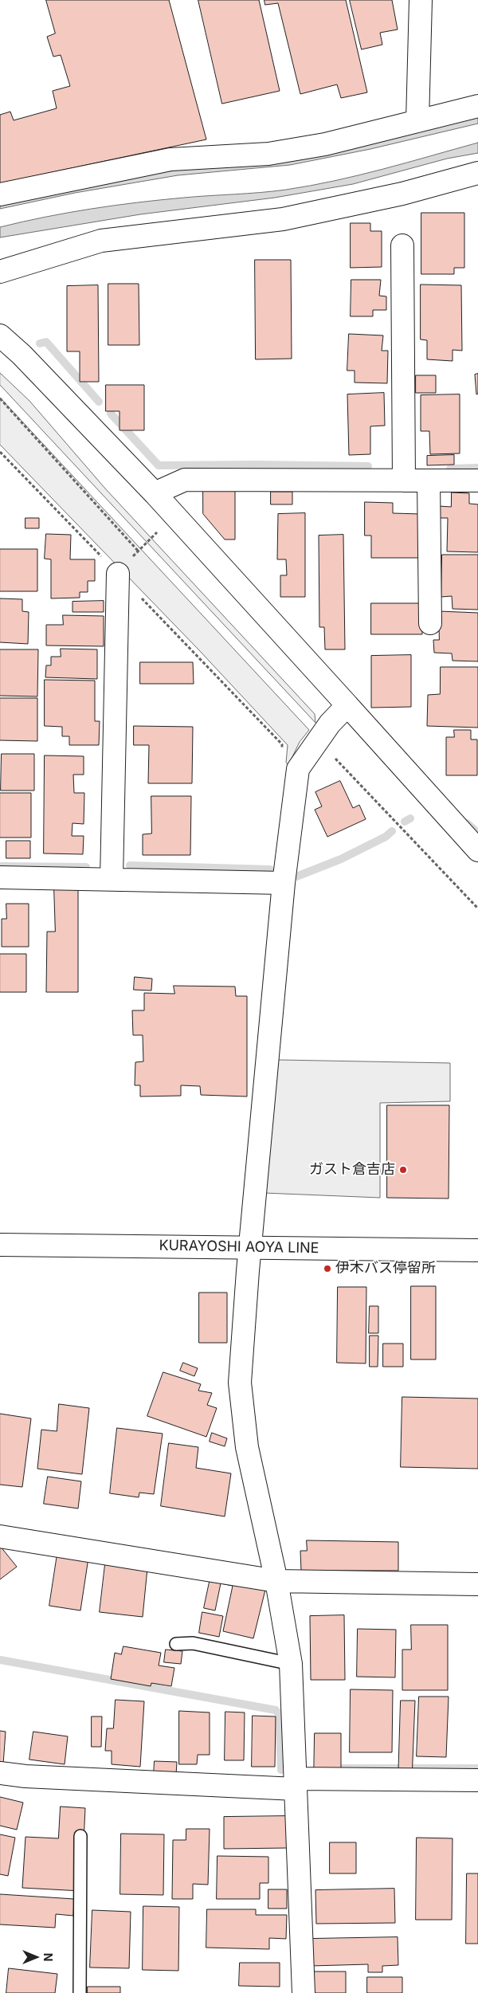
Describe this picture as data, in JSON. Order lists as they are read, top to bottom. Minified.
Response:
{"streets":{"street":["KURAYOSHI AOYA LINE"]},"places":["ガスト倉吉店","伊木バス停留所"],"north":"right"}
